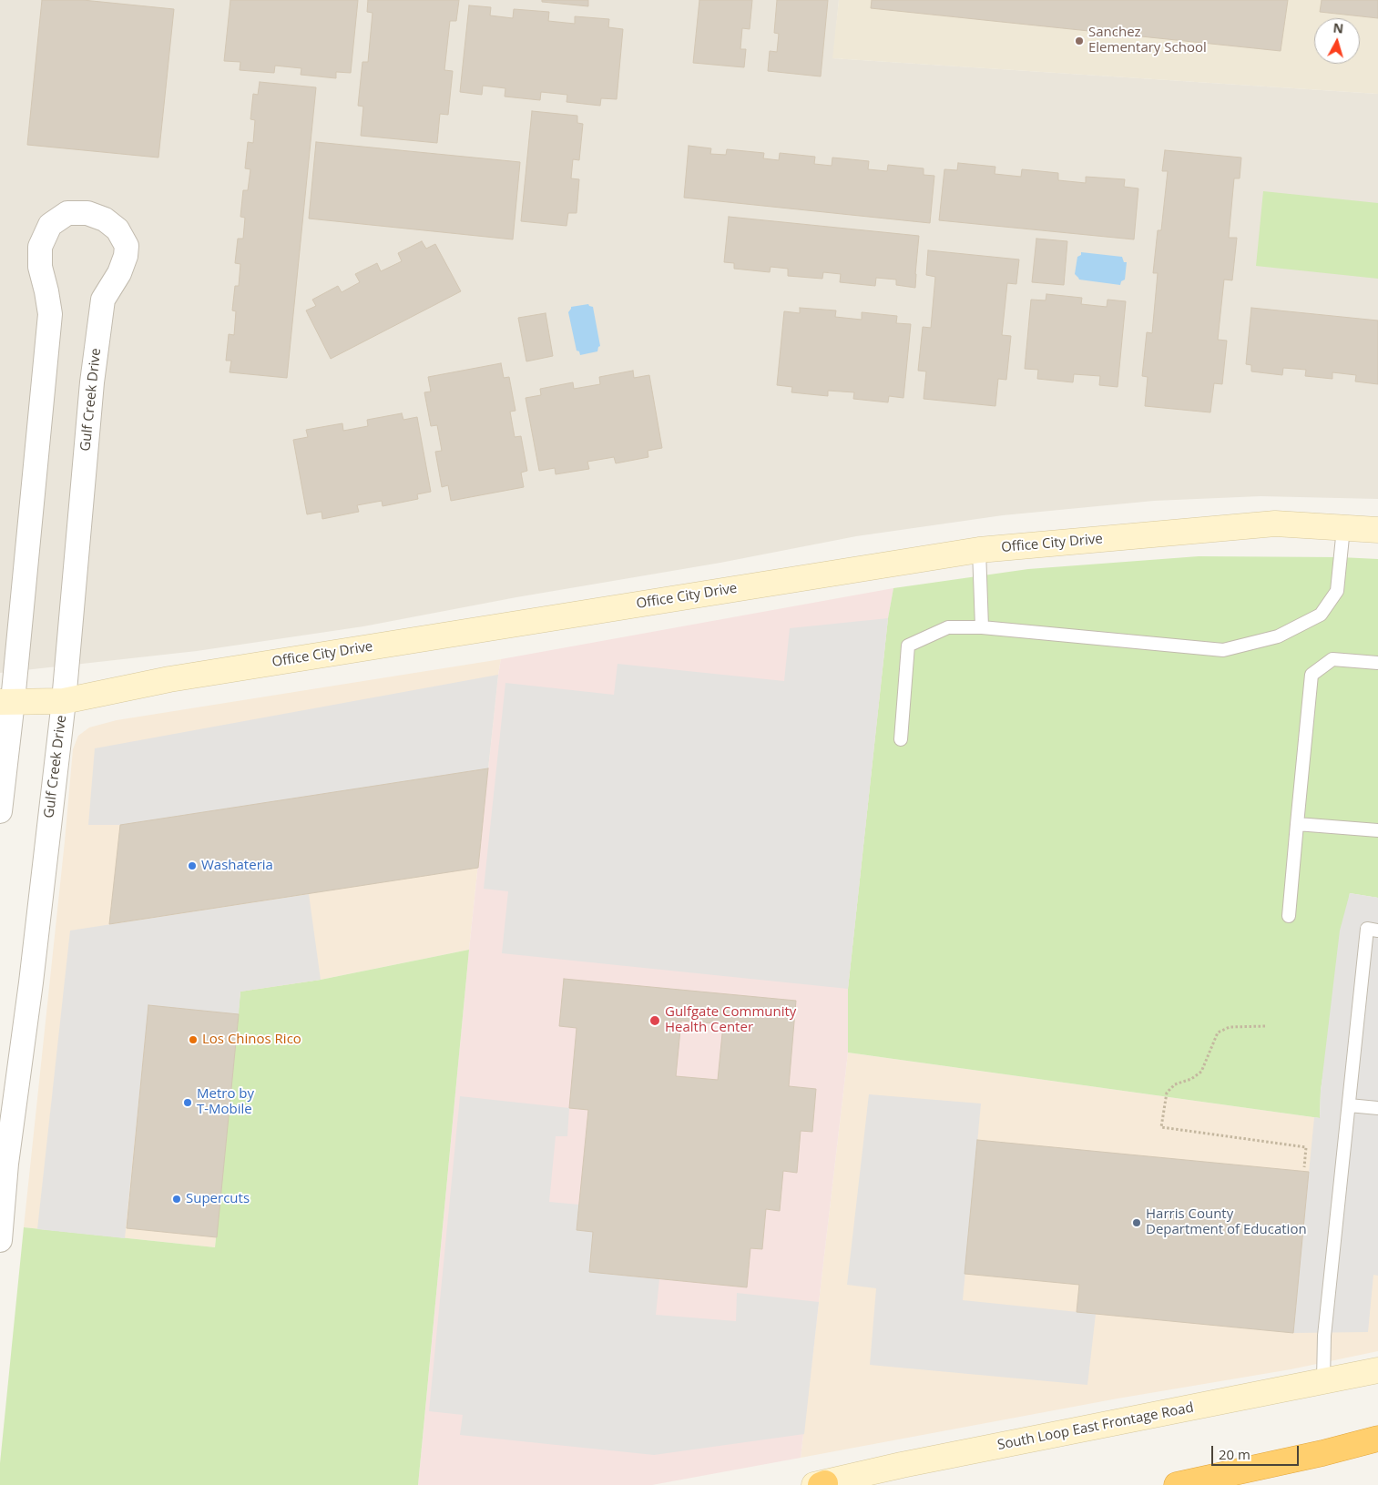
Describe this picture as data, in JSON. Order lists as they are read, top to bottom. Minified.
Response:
{"streets":{"street":["Gulf Creek Drive","Office City Drive","South Loop East Frontage Road"]},"crossings":[["Gulf Creek Drive","Office City Drive"]],"places":["Sanchez Elementary School","Washateria","Gulfgate Community Health Center","Los Chinos Rico","Metro by T-Mobile","Supercuts","Harris County Department of Education"],"scale_bar":"20 m","north":"top"}
